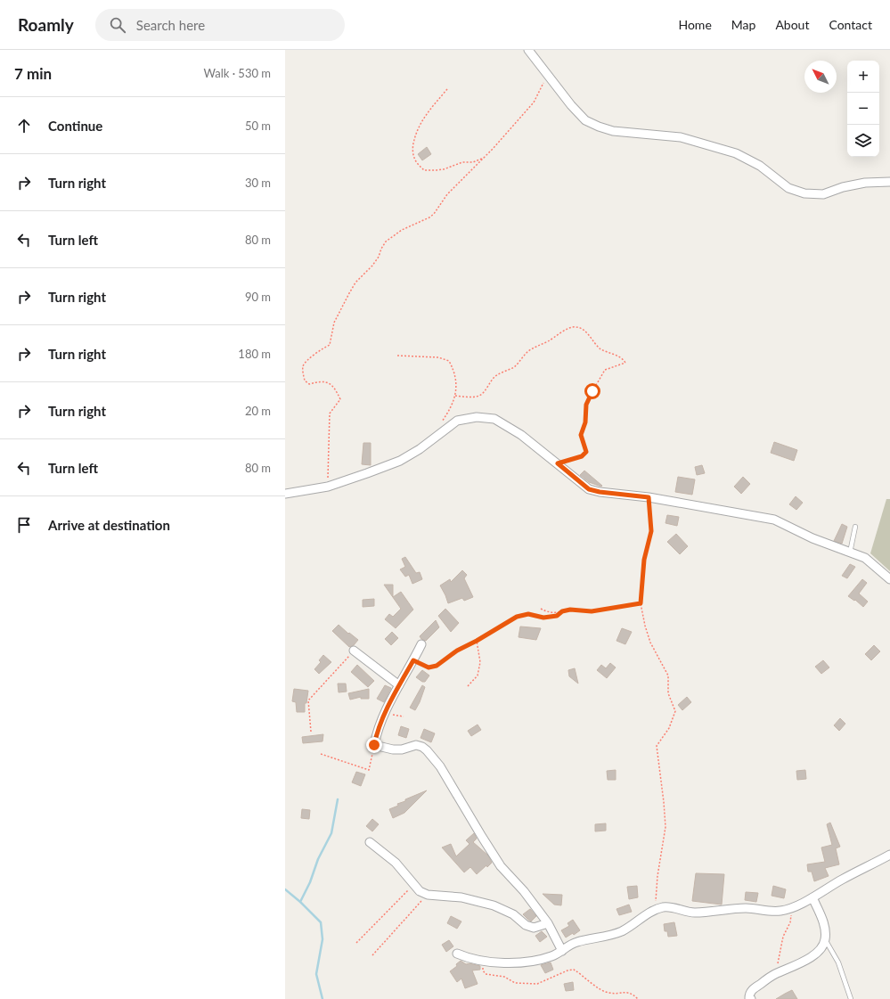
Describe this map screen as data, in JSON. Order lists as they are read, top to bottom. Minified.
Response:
{"north":"top left","page":{"header":"Roamly","search":"Search here","nav":["Home","Map","About","Contact"],"heading":["7 min","Walk · 530 m"],"map_buttons":["+","−"],"list":[["Continue","50 m"],["Turn right","30 m"],["Turn left","80 m"],["Turn right","90 m"],["Turn right","180 m"],["Turn right","20 m"],["Turn left","80 m"],"Arrive at destination"]}}
